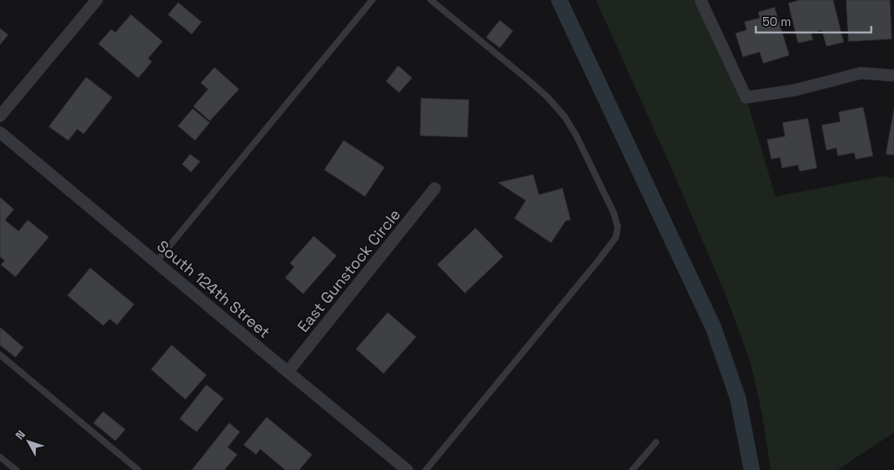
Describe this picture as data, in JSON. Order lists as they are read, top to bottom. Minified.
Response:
{"streets":{"street":["East Gunstock Circle","South 124th Street"]},"crossings":[["East Gunstock Circle","South 124th Street"]],"scale_bar":"50 m","north":"top left"}
